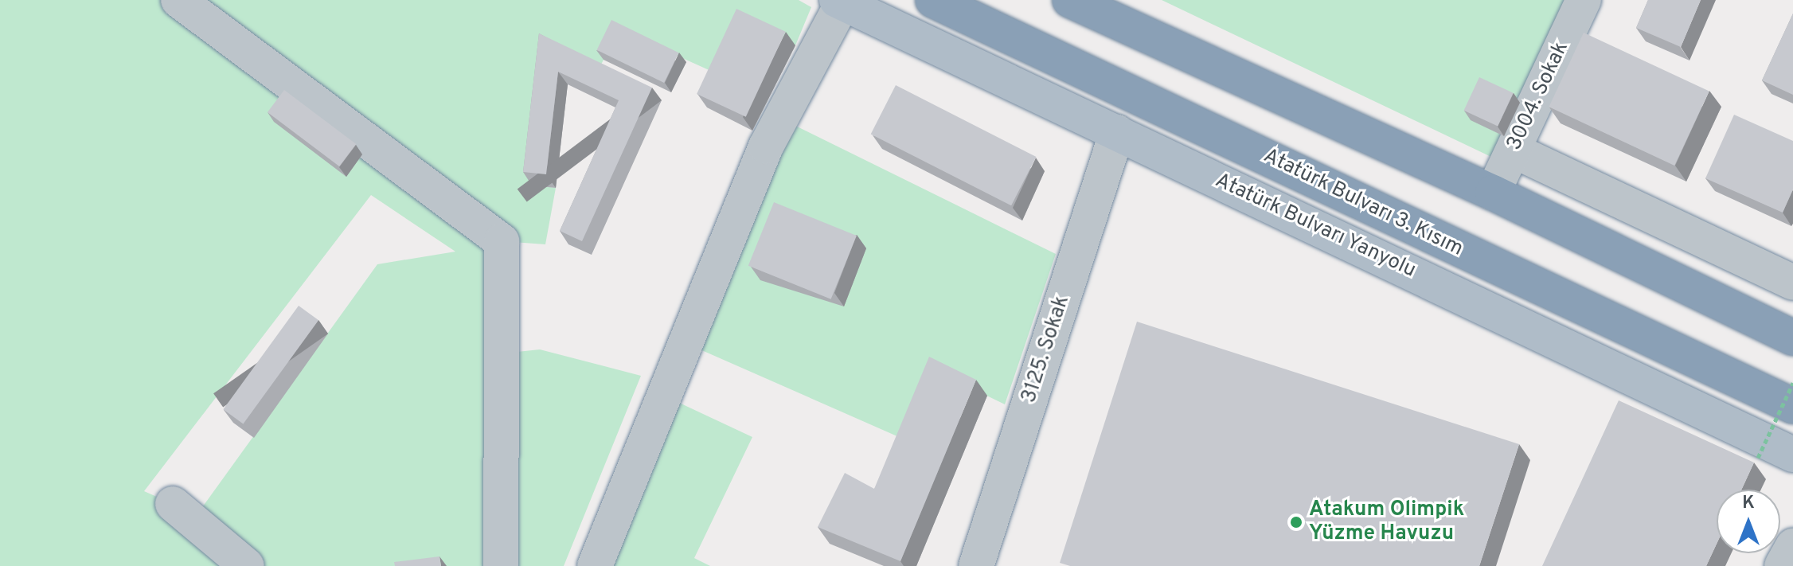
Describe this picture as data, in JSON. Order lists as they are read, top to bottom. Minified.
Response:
{"streets":{"highway":["Atatürk Bulvarı 3. Kısım"],"main road":["Atatürk Bulvarı Yanyolu"],"street":["3004. Sokak","3125. Sokak"]},"crossings":[["Atatürk Bulvarı Yanyolu","3125. Sokak"]],"places":["Atakum Olimpik Yüzme Havuzu"],"north":"top"}
